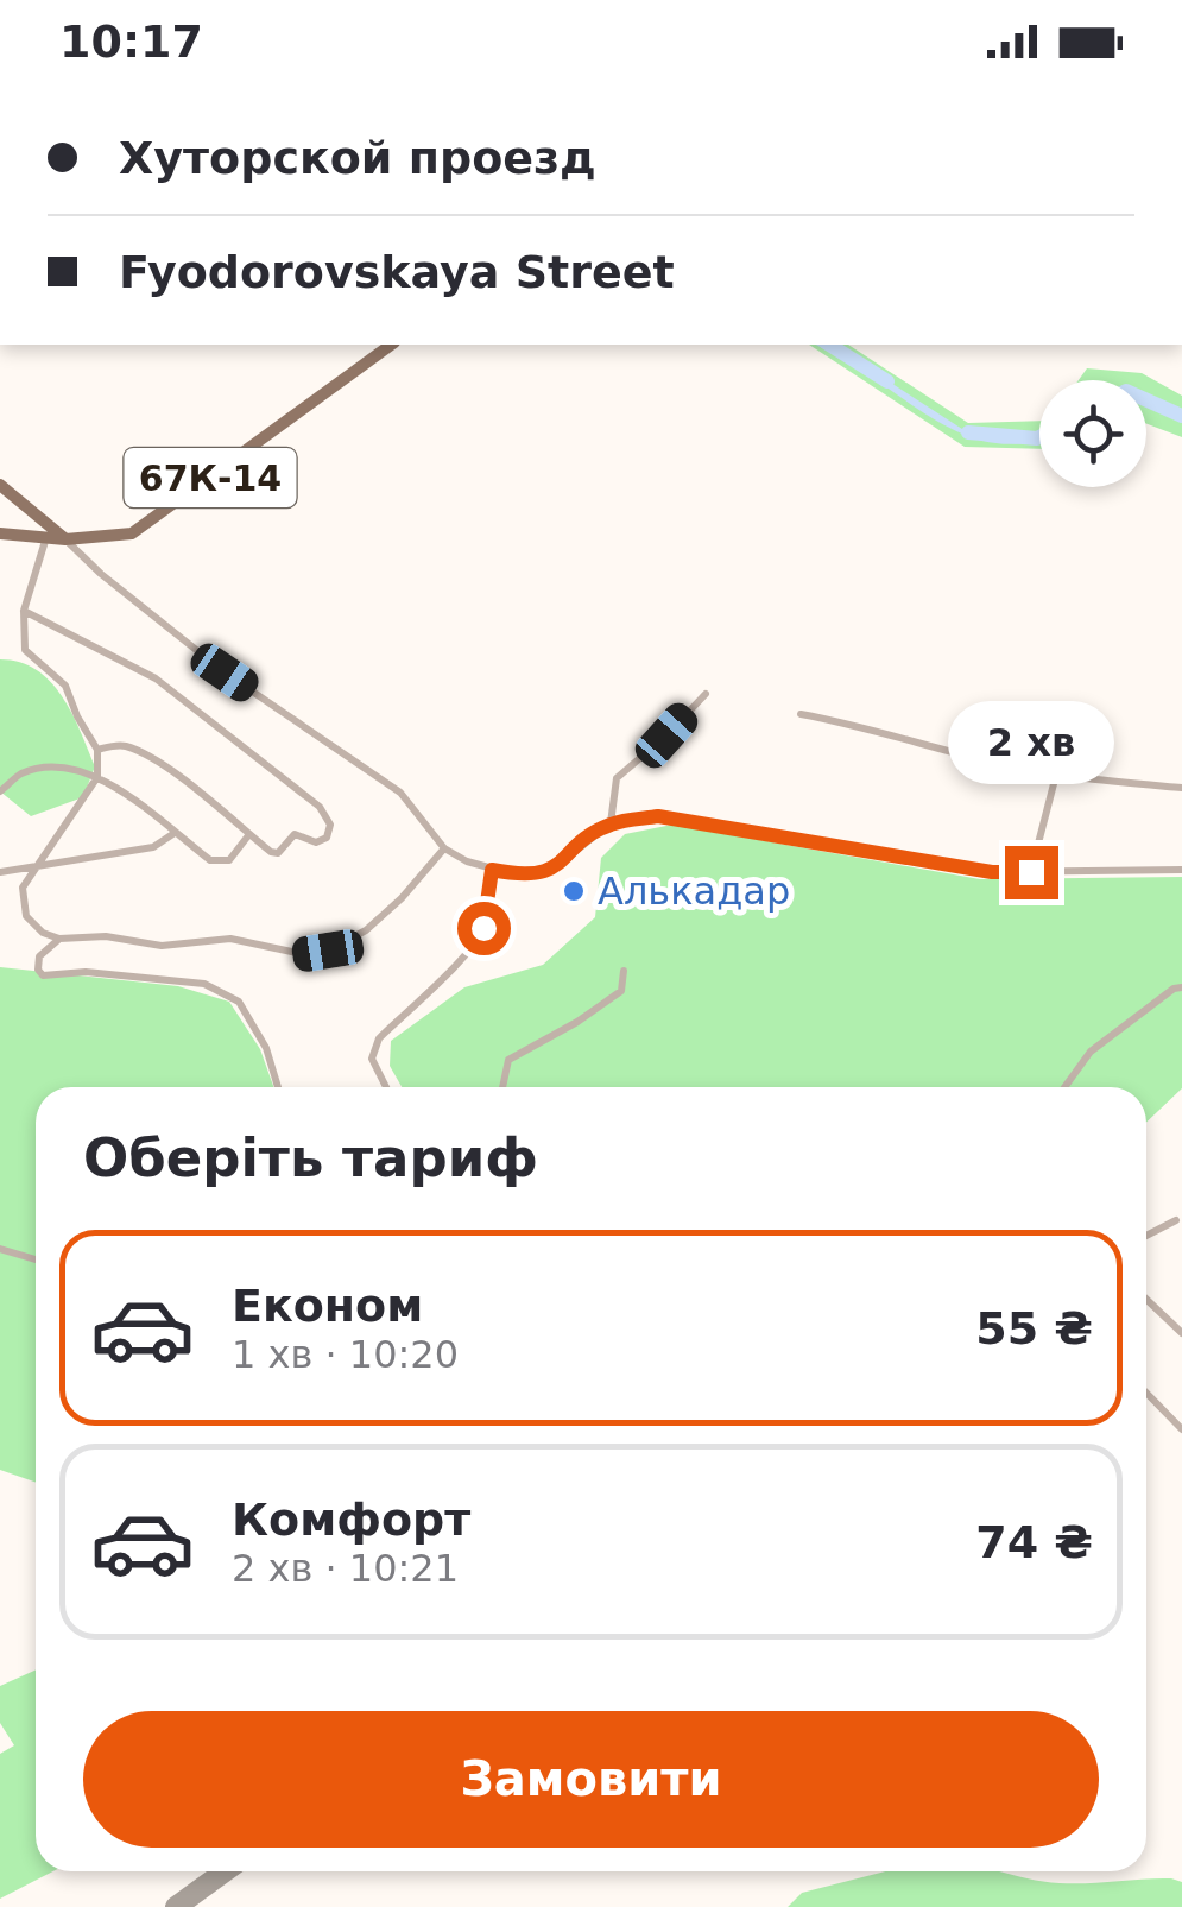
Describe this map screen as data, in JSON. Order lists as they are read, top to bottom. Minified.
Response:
{"streets":{"main road":["67К-14"]},"places":["Алькадар"],"page":{"status":"10:17","banner":["Хуторской проезд","Fyodorovskaya Street"],"bubble":"2 хв","heading":"Оберіть тариф","list":[{"name":"Економ","note":"1 хв · 10:20","value":"55 ₴"},{"name":"Комфорт","note":"2 хв · 10:21","value":"74 ₴"}],"buttons":"Замовити"}}
